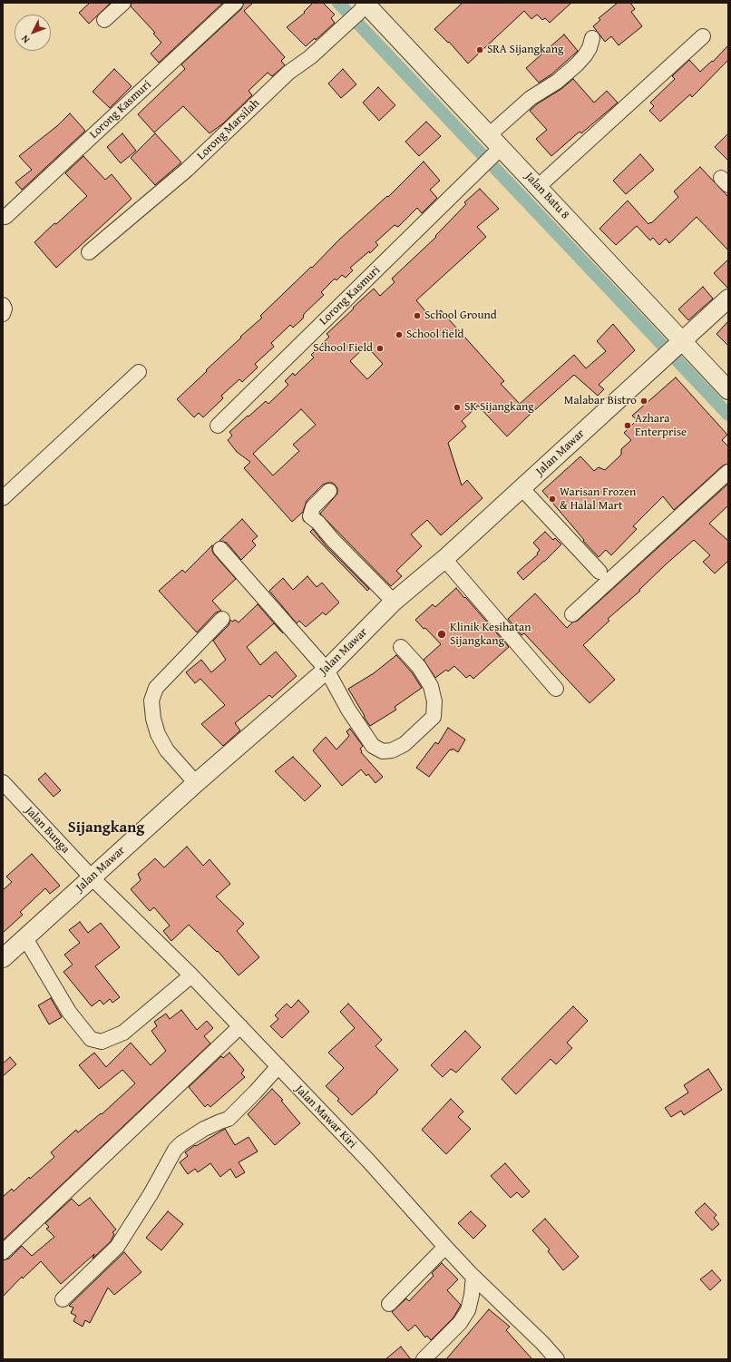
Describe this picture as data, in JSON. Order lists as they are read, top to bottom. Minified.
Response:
{"streets":{"street":["Lorong Kasmuri","Lorong Marsilah","Jalan Batu 8","Jalan Mawar","Jalan Bunga","Jalan Mawar Kiri"]},"crossings":[["Lorong Kasmuri","Jalan Batu 8"],["Lorong Marsilah","Jalan Batu 8"],["Jalan Batu 8","Jalan Mawar"],["Jalan Mawar","Jalan Bunga"],["Jalan Mawar","Jalan Mawar Kiri"],["Jalan Bunga","Jalan Mawar Kiri"]],"districts":["Sijangkang"],"places":["SRA Sijangkang","School Ground","School field","School Field","Malabar Bistro","SK Sijangkang","Azhara Enterprise","Warisan Frozen & Halal Mart","Klinik Kesihatan Sijangkang"],"north":"bottom left"}
